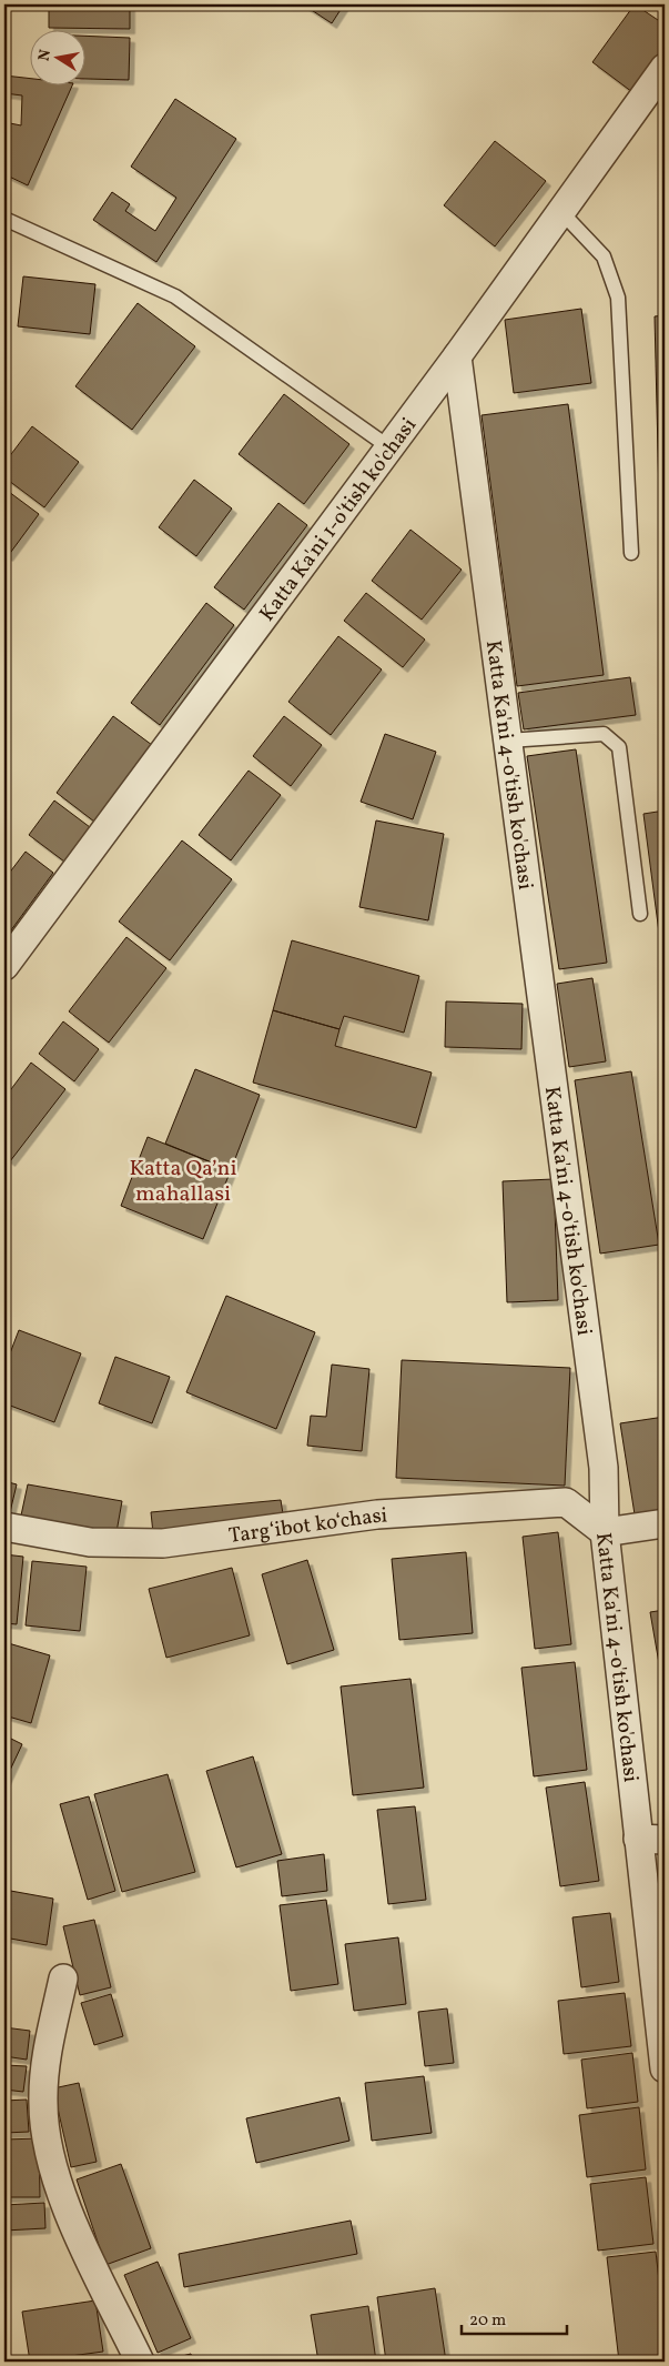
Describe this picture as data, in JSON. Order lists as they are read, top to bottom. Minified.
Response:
{"streets":{"street":["Katta Ka'ni 1-o'tish ko'chasi","Katta Ka'ni 4-o'tish ko'chasi","Targ‘ibot ko‘chasi"]},"crossings":[["Katta Ka'ni 1-o'tish ko'chasi","Katta Ka'ni 4-o'tish ko'chasi"],["Katta Ka'ni 4-o'tish ko'chasi","Targ‘ibot ko‘chasi"]],"districts":["Katta Qaʼni mahallasi"],"scale_bar":"20 m","north":"left"}
